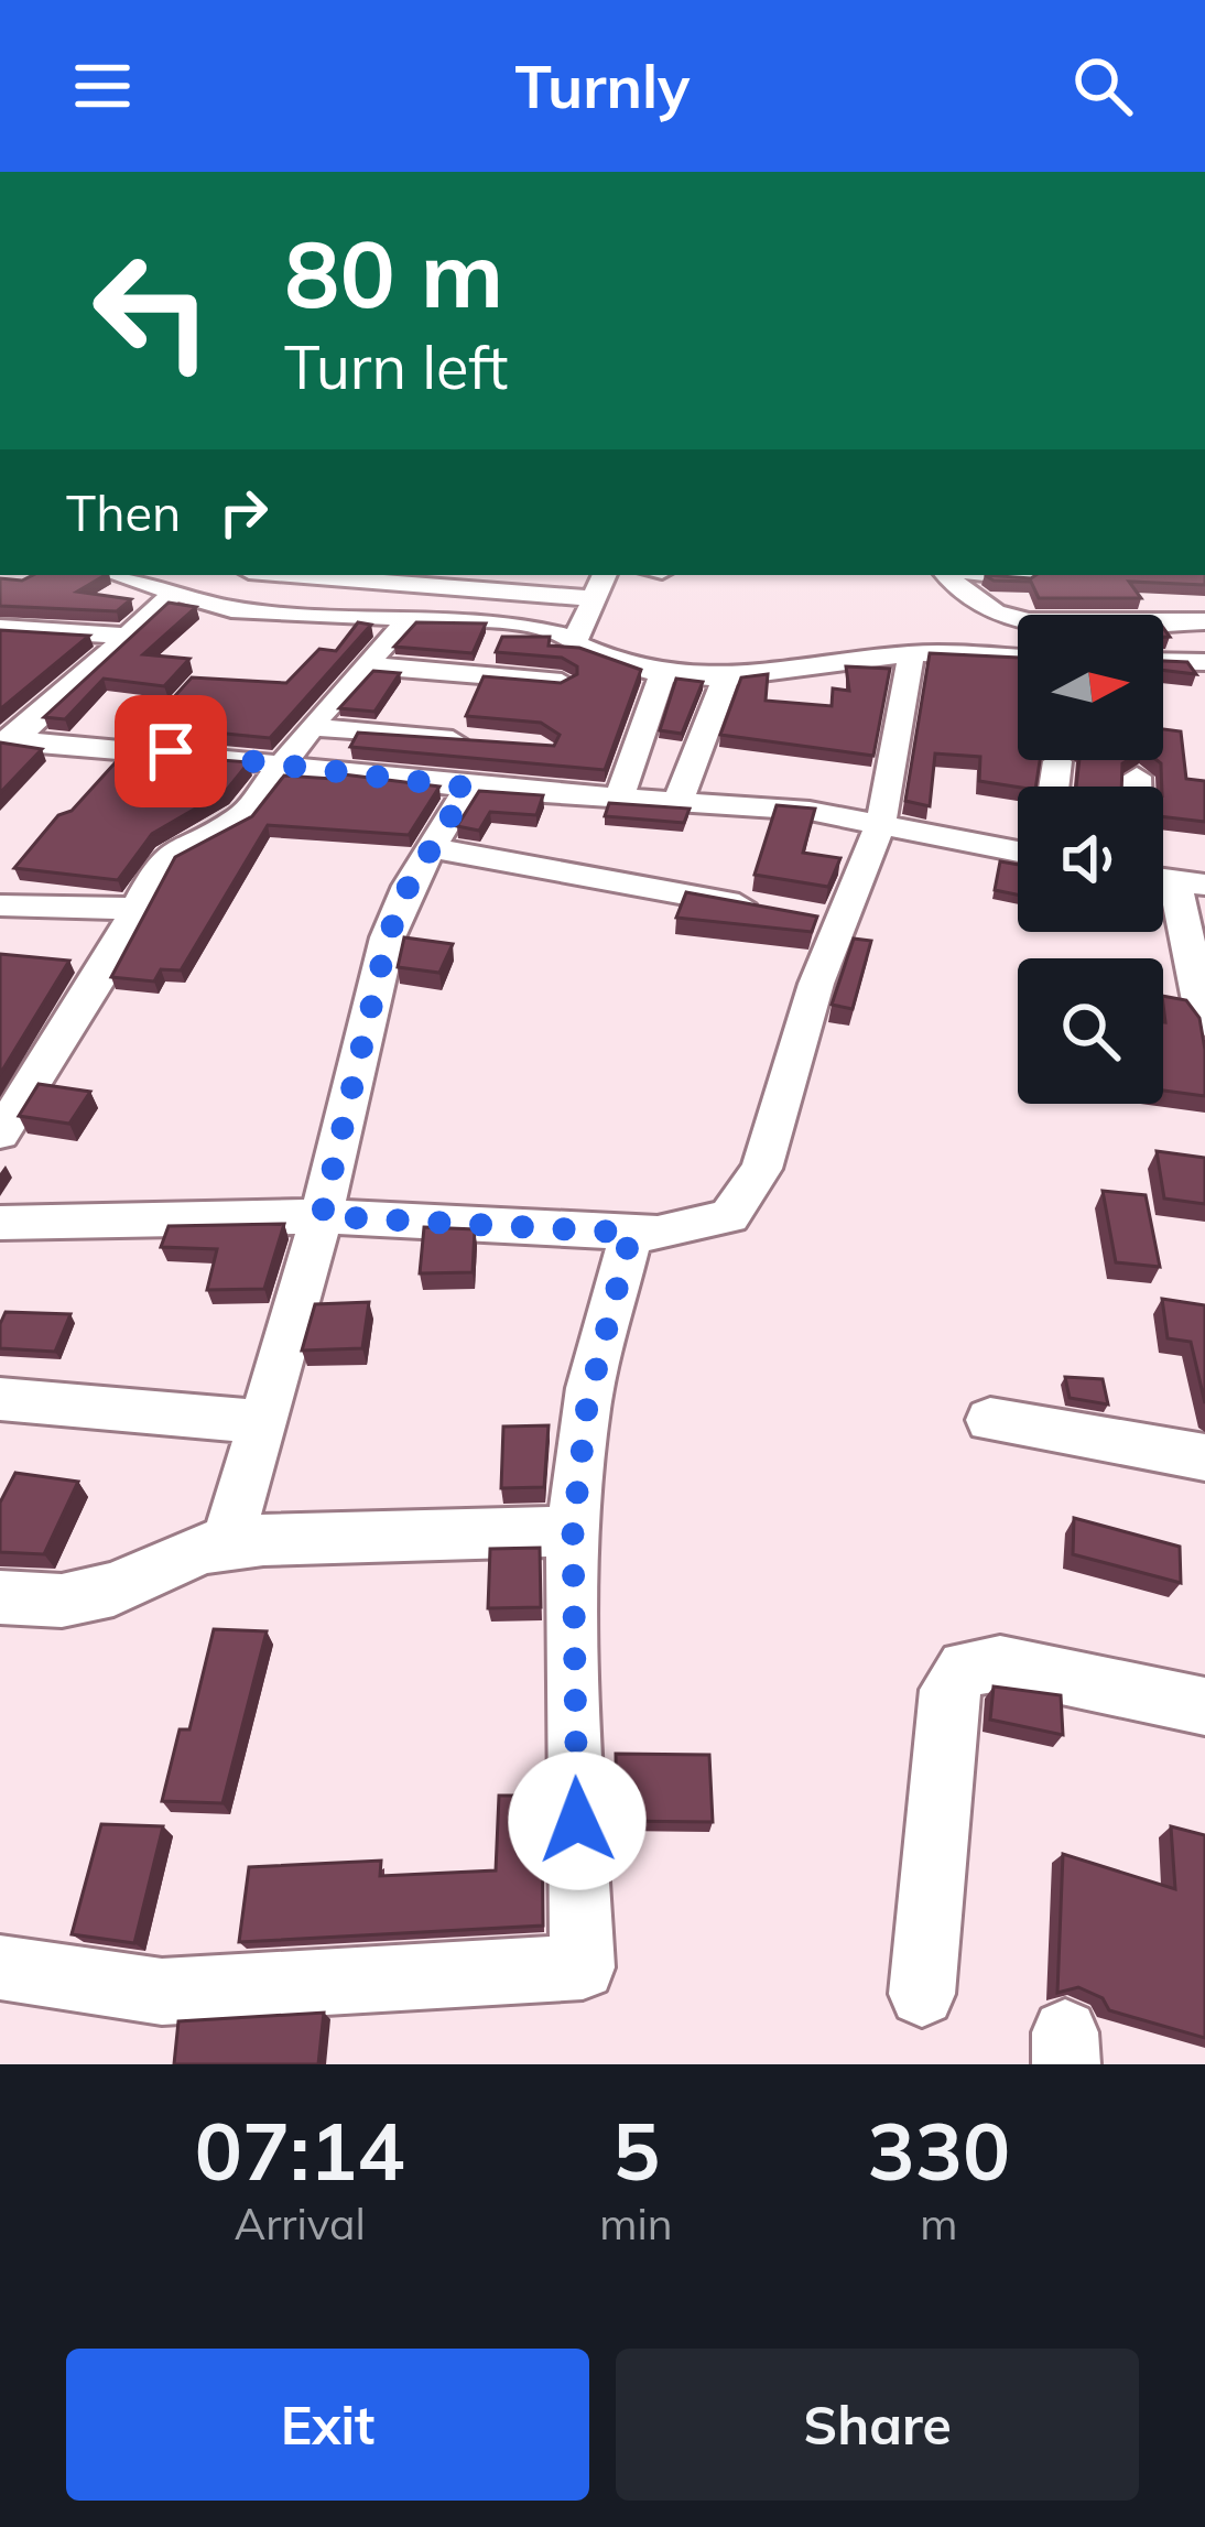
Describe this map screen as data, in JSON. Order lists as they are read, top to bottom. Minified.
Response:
{"north":"right","page":{"header":"Turnly","turn":["80 m","Turn left"],"then":"Then","eta":["07:14","Arrival","5","min","330","m"],"buttons":["Exit","Share"]}}
